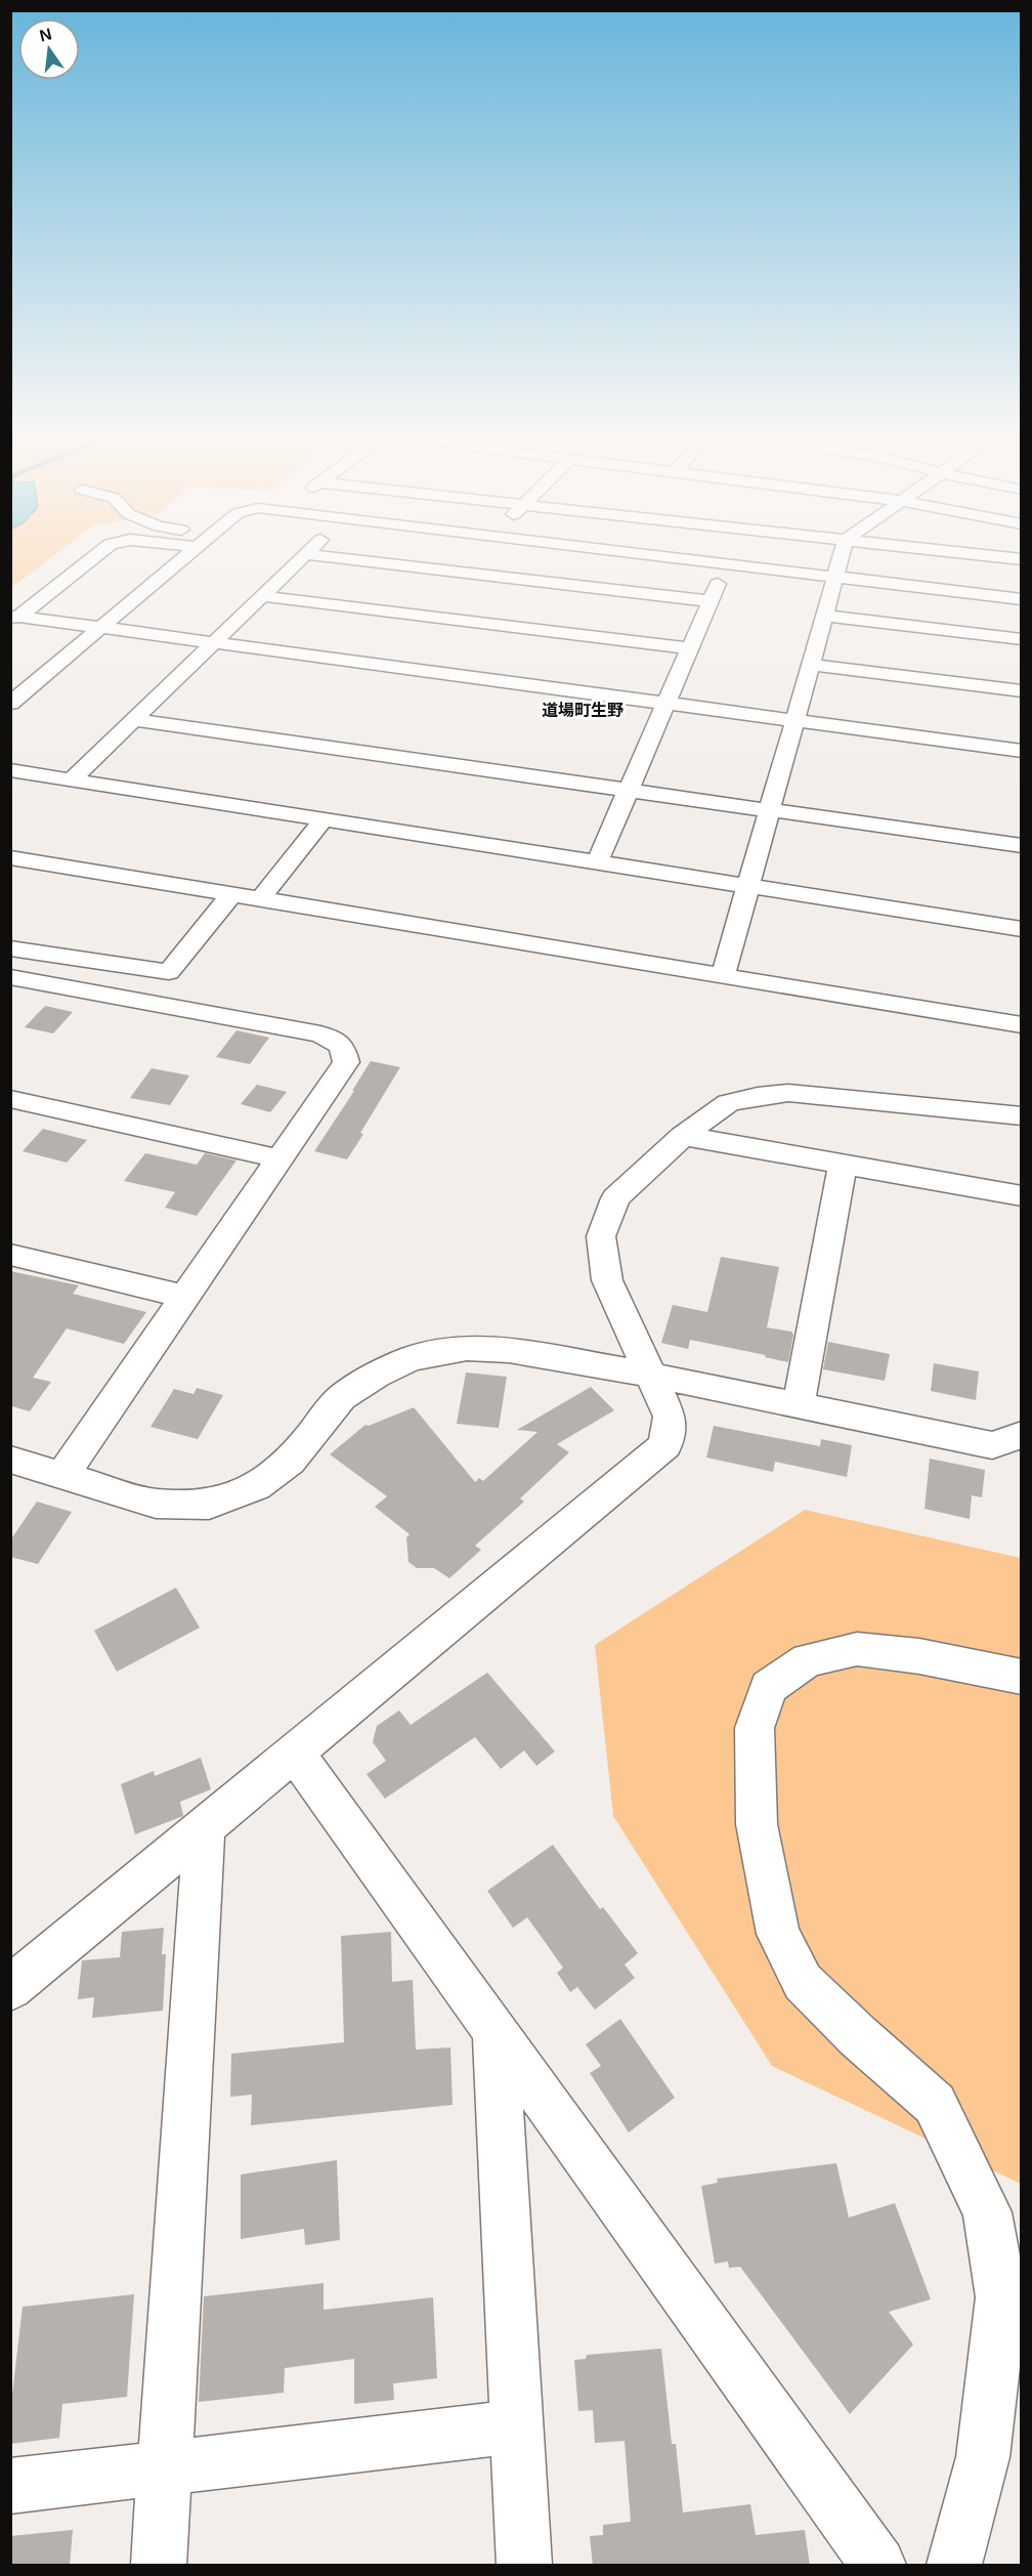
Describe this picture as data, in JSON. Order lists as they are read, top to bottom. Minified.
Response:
{"districts":["道場町生野"],"north":"top"}
